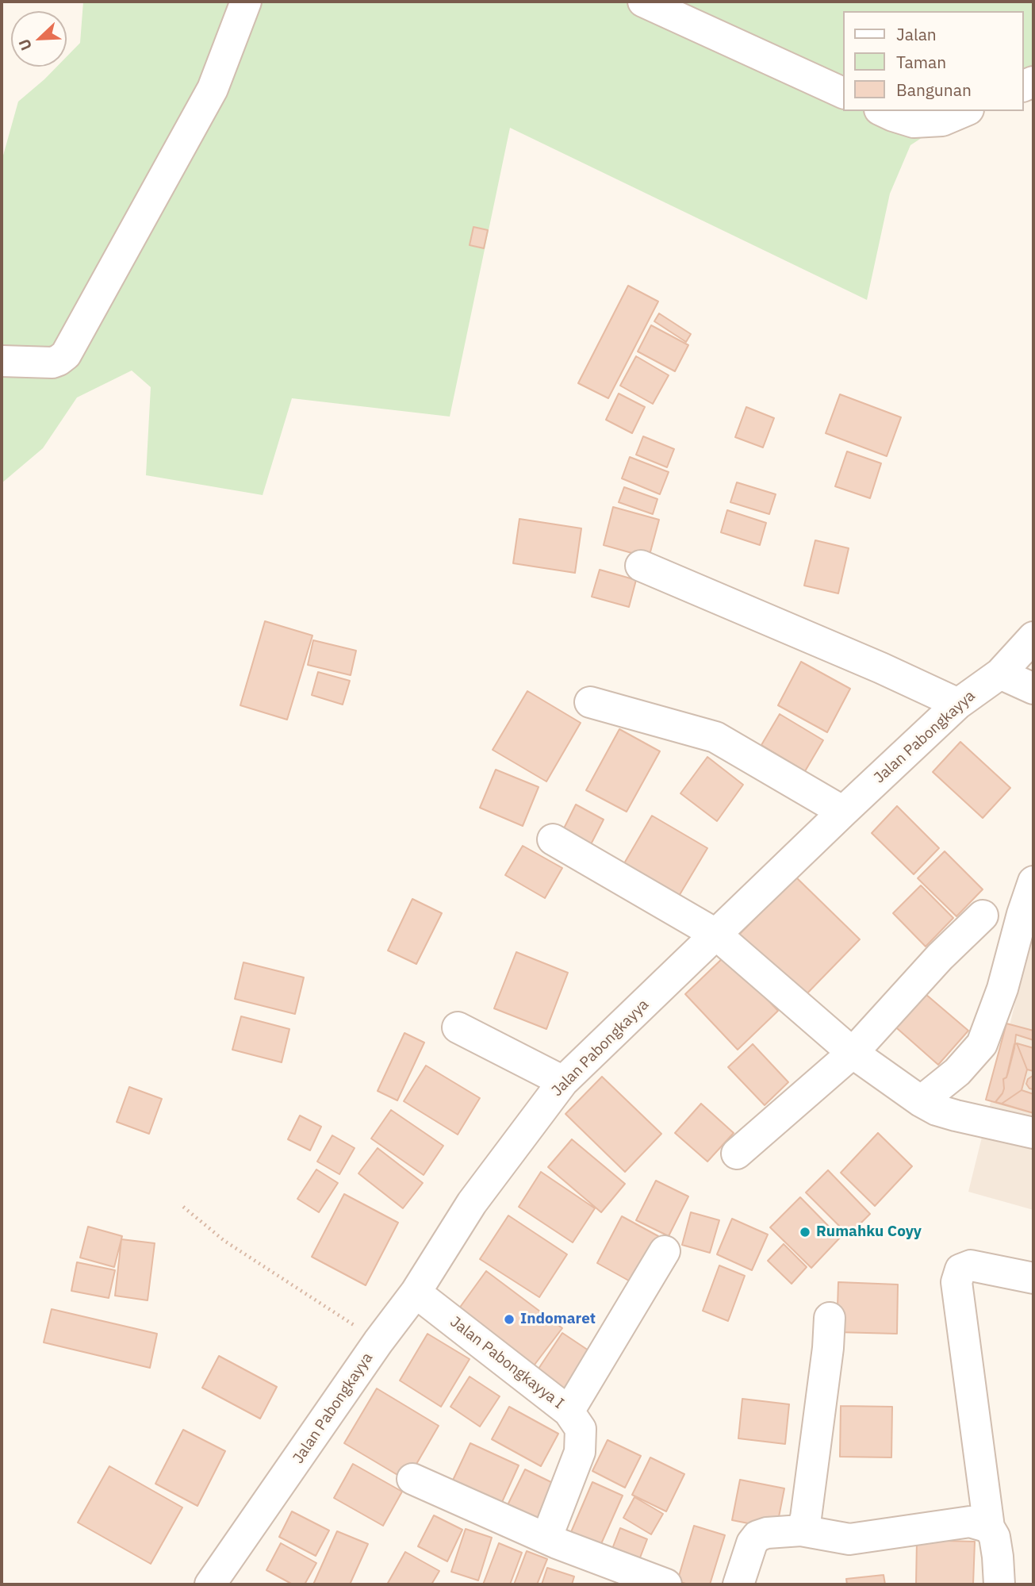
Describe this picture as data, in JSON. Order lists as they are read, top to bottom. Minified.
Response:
{"streets":{"street":["Jalan Pabongkayya","Jalan Pabongkayya I"]},"crossings":[["Jalan Pabongkayya","Jalan Pabongkayya I"]],"places":["Rumahku Coyy","Indomaret"],"legend":["Jalan","Taman","Bangunan"],"north":"bottom left"}
